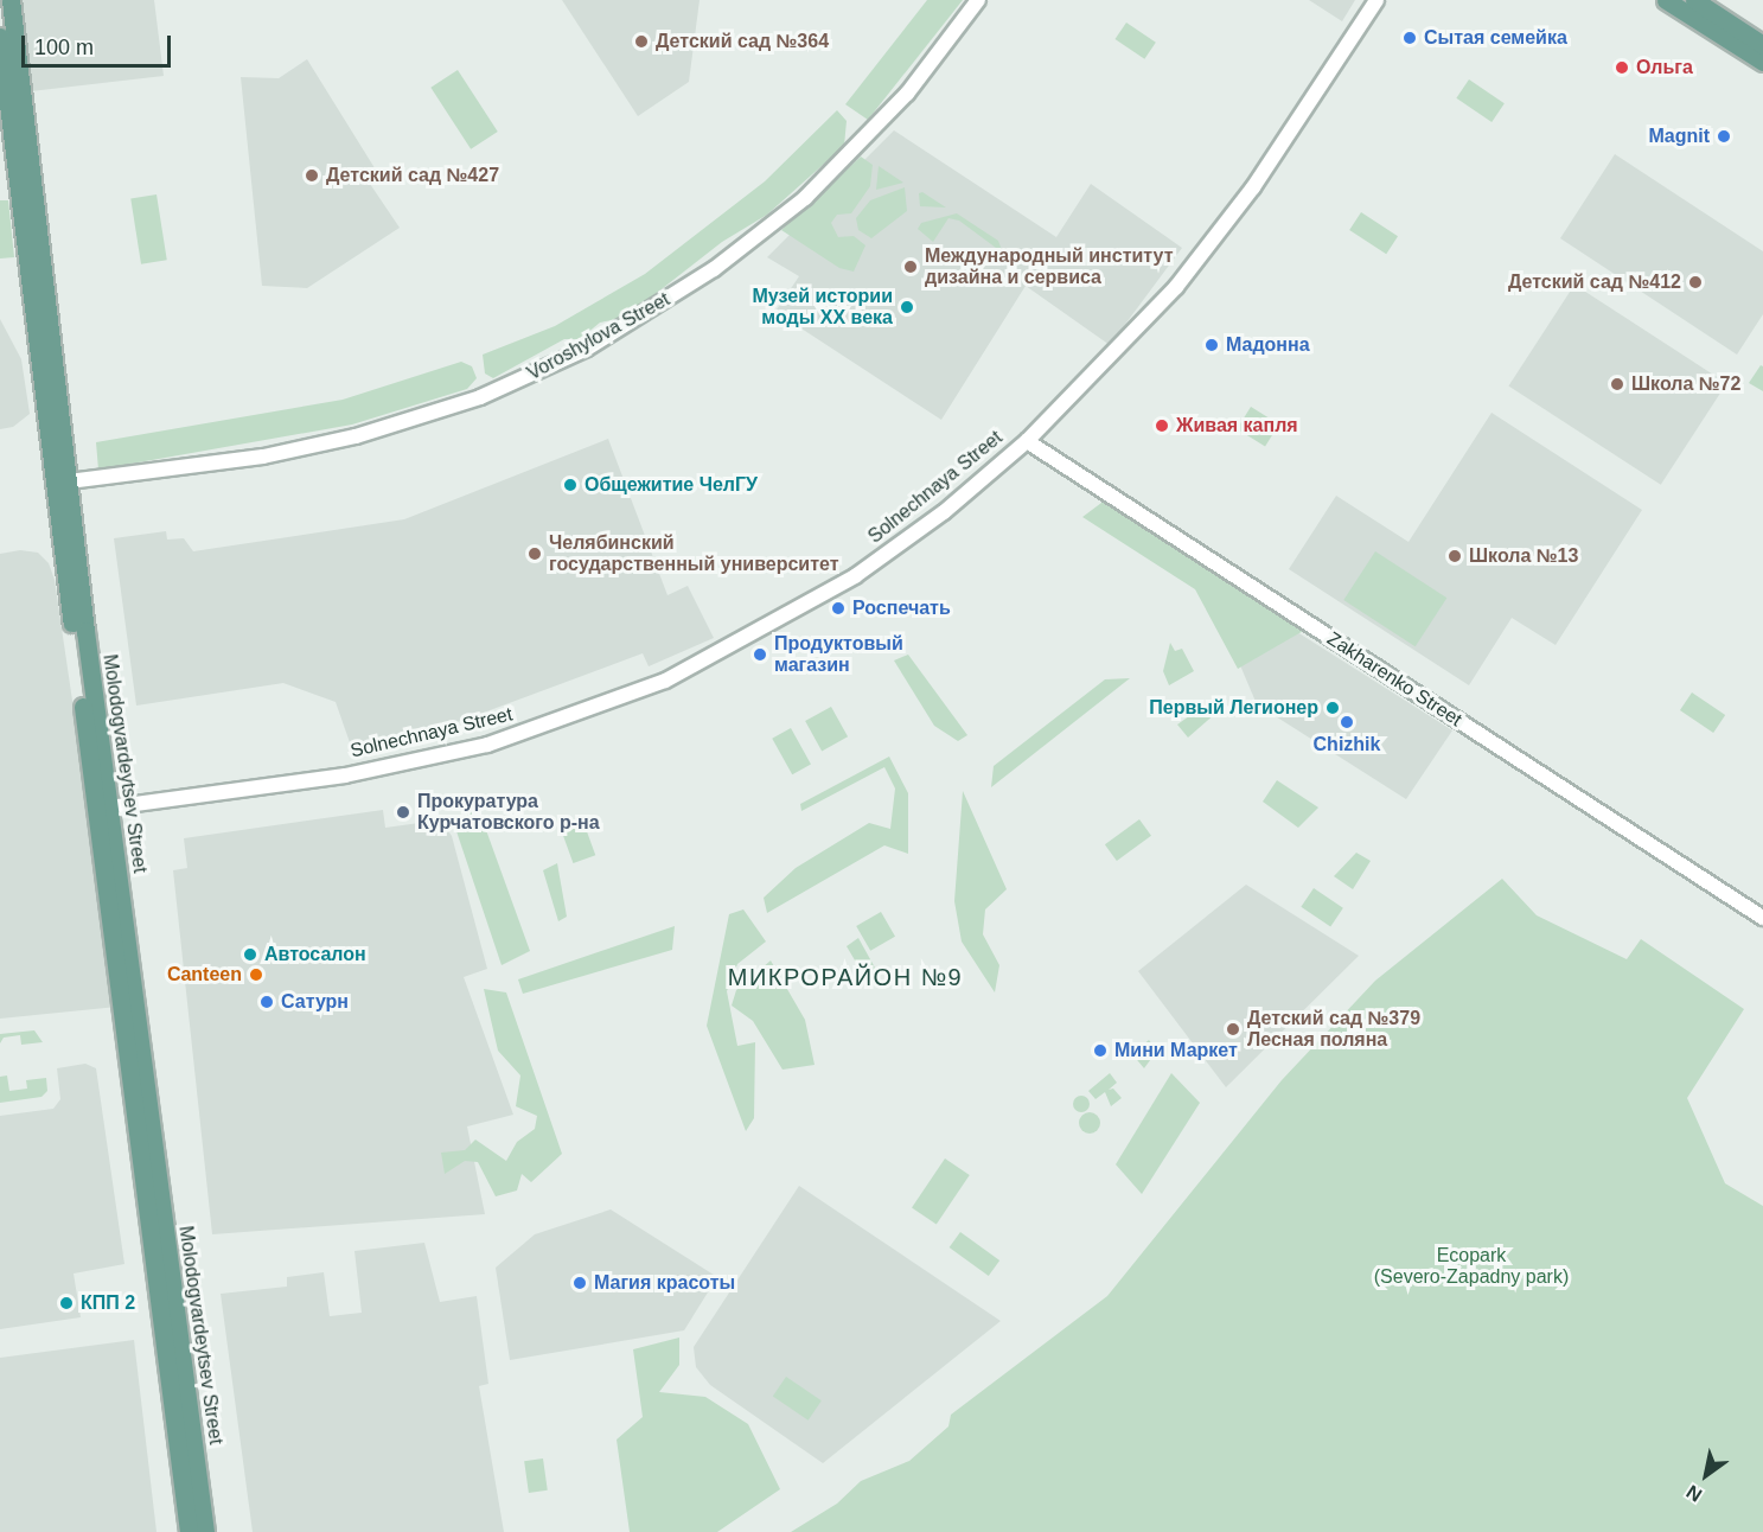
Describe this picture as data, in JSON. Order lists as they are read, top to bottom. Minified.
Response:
{"streets":{"main road":["Molodogvardeytsev Street"],"street":["Voroshylova Street","Solnechnaya Street","Zakharenko Street"]},"crossings":[["Voroshylova Street","Molodogvardeytsev Street"],["Solnechnaya Street","Zakharenko Street"],["Solnechnaya Street","Molodogvardeytsev Street"]],"districts":["МИКРОРАЙОН №9"],"parks":["Ecopark (Severo-Zapadny park)"],"places":["Сытая семейка","Детский сад №364","Ольга","Magnit","Детский сад №427","Международный институт дизайна и сервиса","Детский сад №412","Музей истории моды XX века","Мадонна","Школа №72","Живая капля","Общежитие ЧелГУ","Челябинский государственный университет","Школа №13","Роспечать","Продуктовый магазин","Первый Легионер","Chizhik","Прокуратура Курчатовского р-на","Автосалон","Canteen","Сатурн","Детский сад №379 Лесная поляна","Мини Маркет","Магия красоты","КПП 2"],"scale_bar":"100 m","north":"bottom left"}
